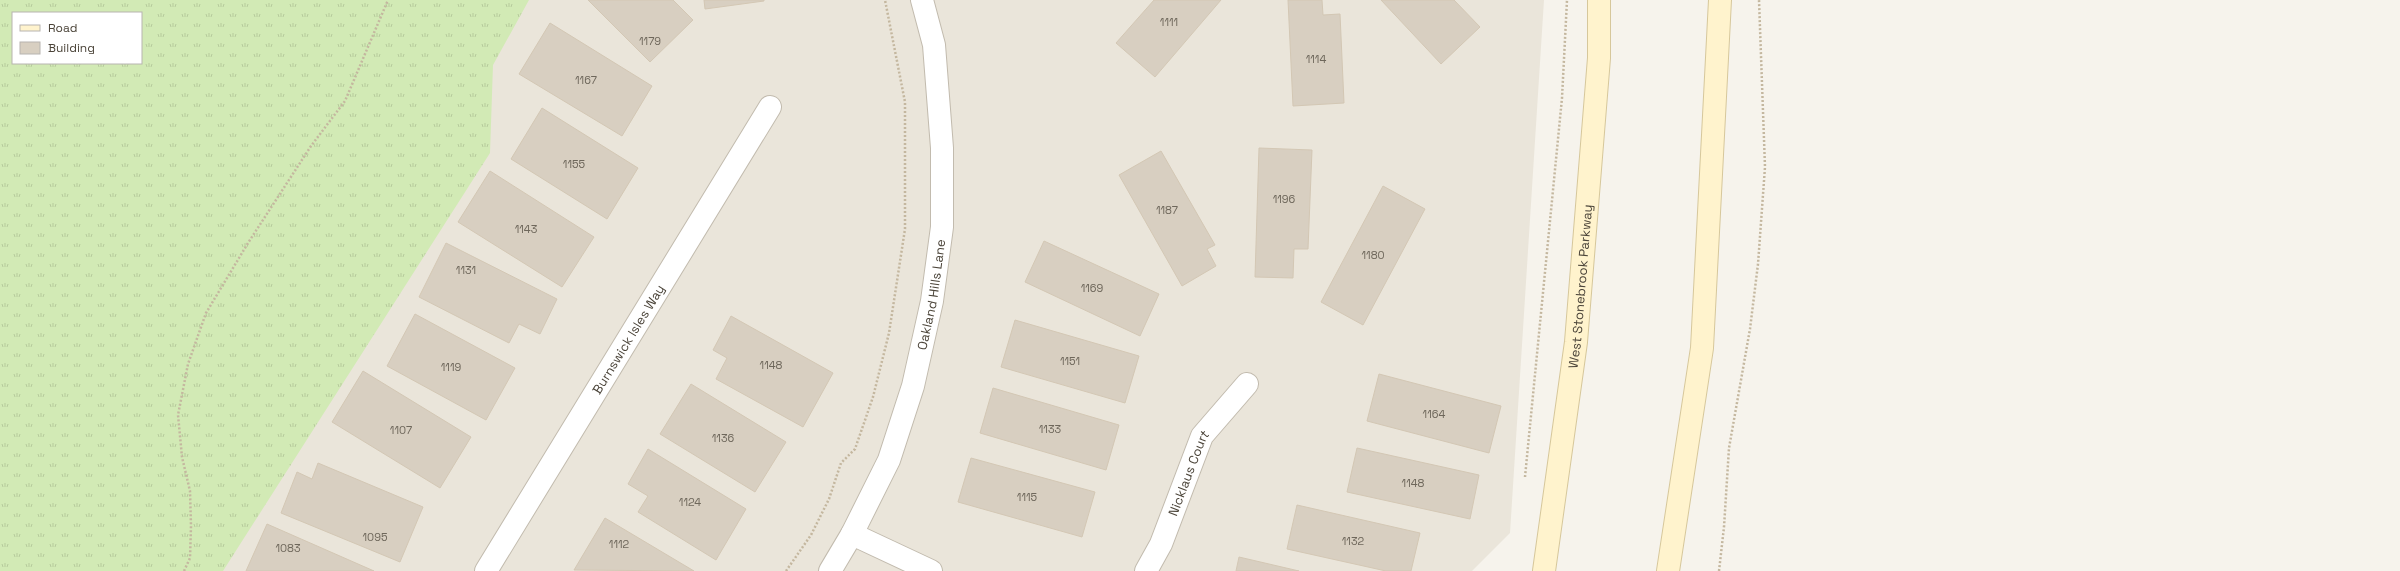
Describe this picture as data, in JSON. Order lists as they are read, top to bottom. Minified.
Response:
{"streets":{"street":["West Stonebrook Parkway","Oakland Hills Lane","Burnswick Isles Way","Nicklaus Court"]},"house_numbers":["1111","1179","1114","1167","1155","1196","1187","1143","1180","1131","1169","1151","1148","1119","1164","1133","1107","1136","1148","1115","1124","1095","1132","1112","1083"],"legend":["Road","Building"]}
